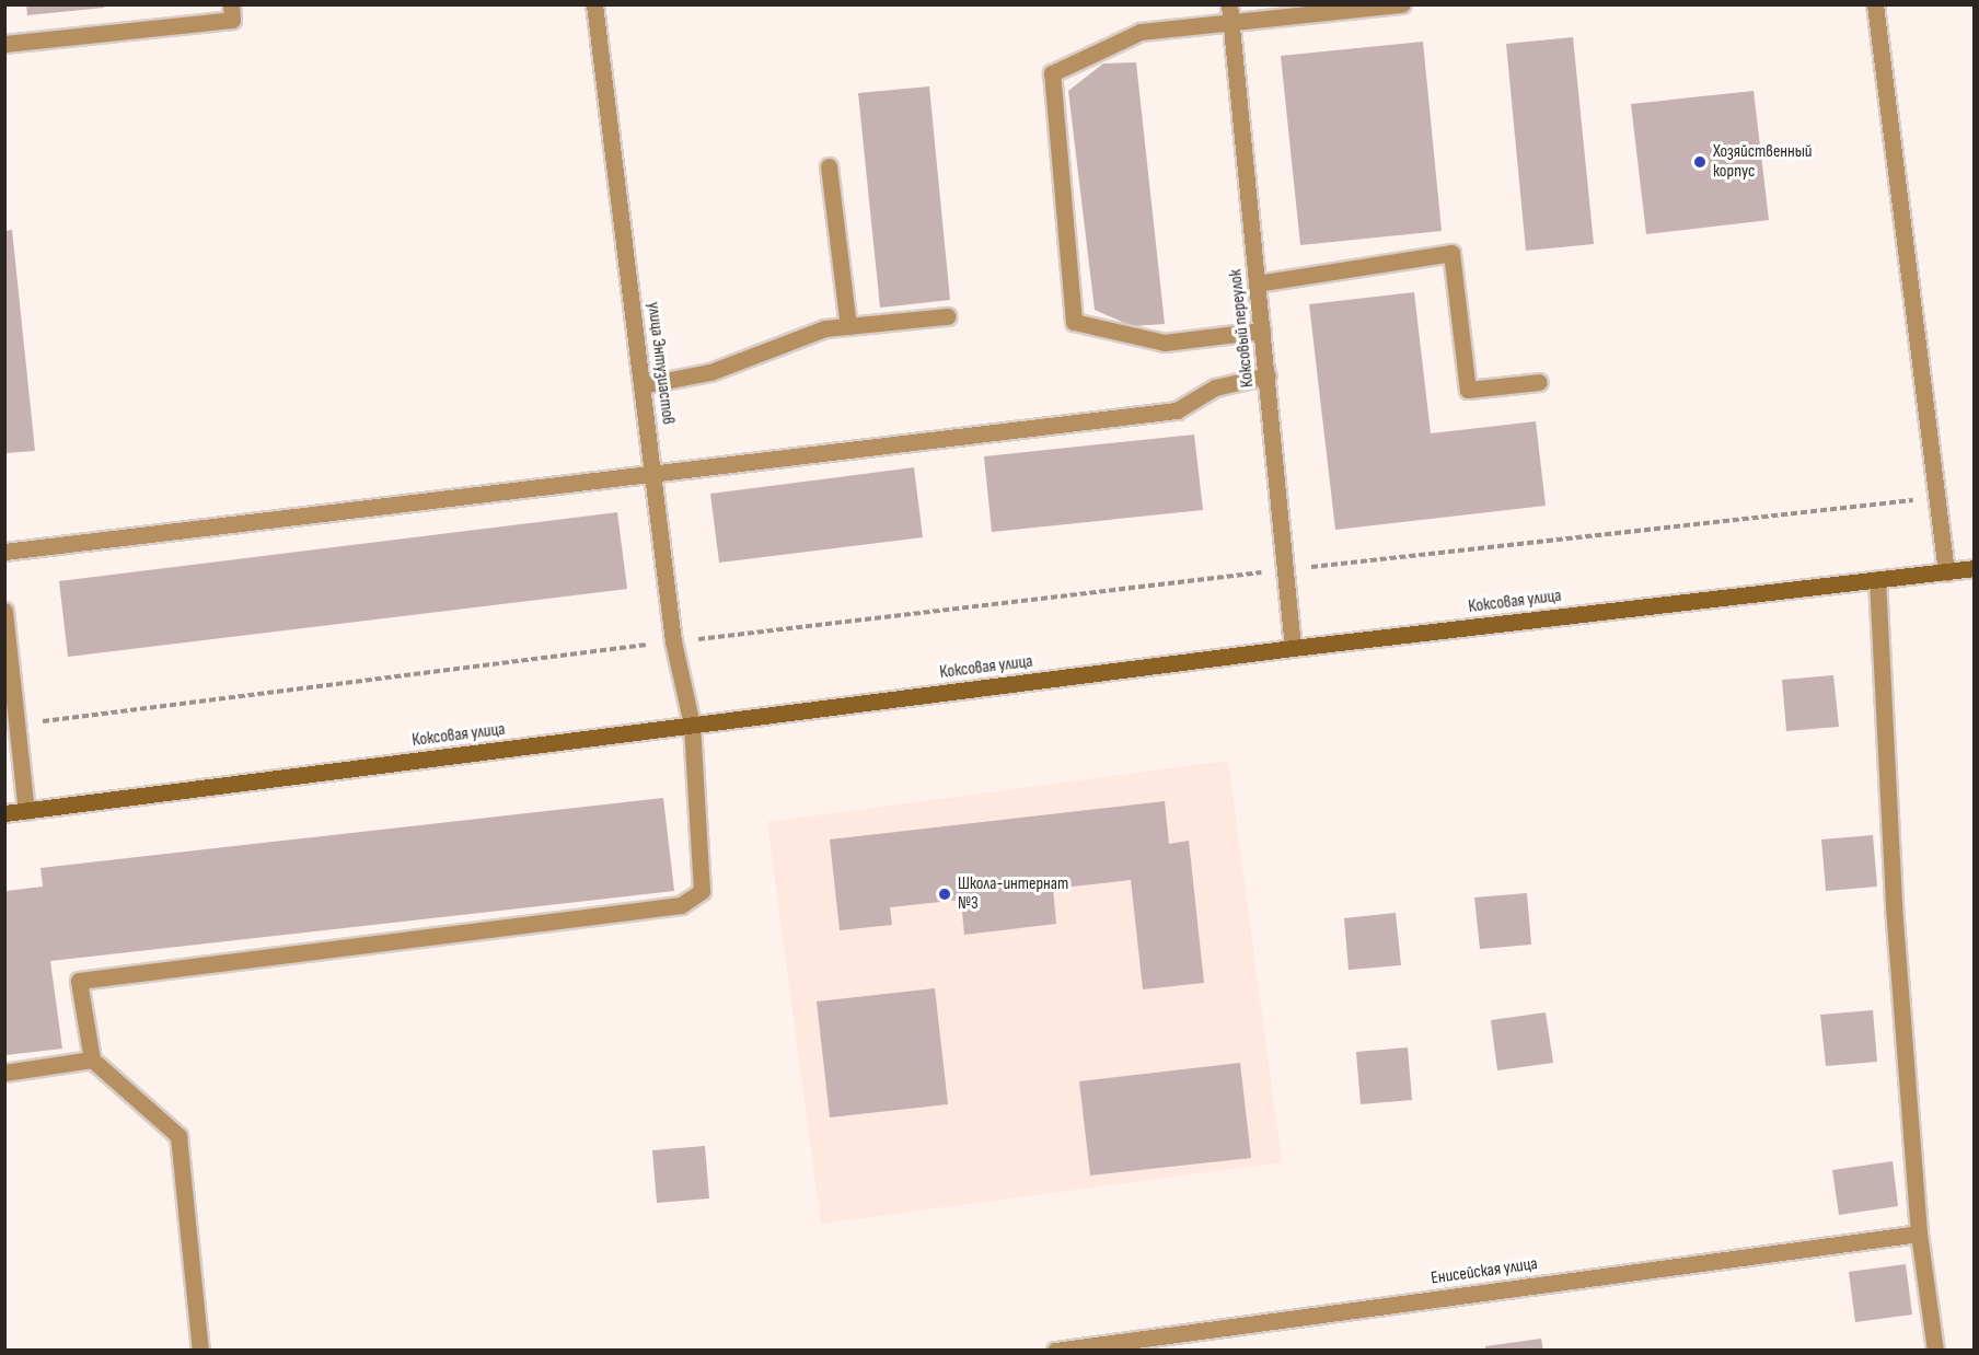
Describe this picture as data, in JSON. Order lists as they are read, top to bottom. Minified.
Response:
{"streets":{"main road":["Коксовая улица"],"street":["Коксовый переулок","улица Энтузиастов","Енисейская улица"]},"crossings":[["Коксовый переулок","Коксовая улица"],["улица Энтузиастов","Коксовая улица"]],"places":["Хозяйственный корпус","Школа-интернат №3"]}
